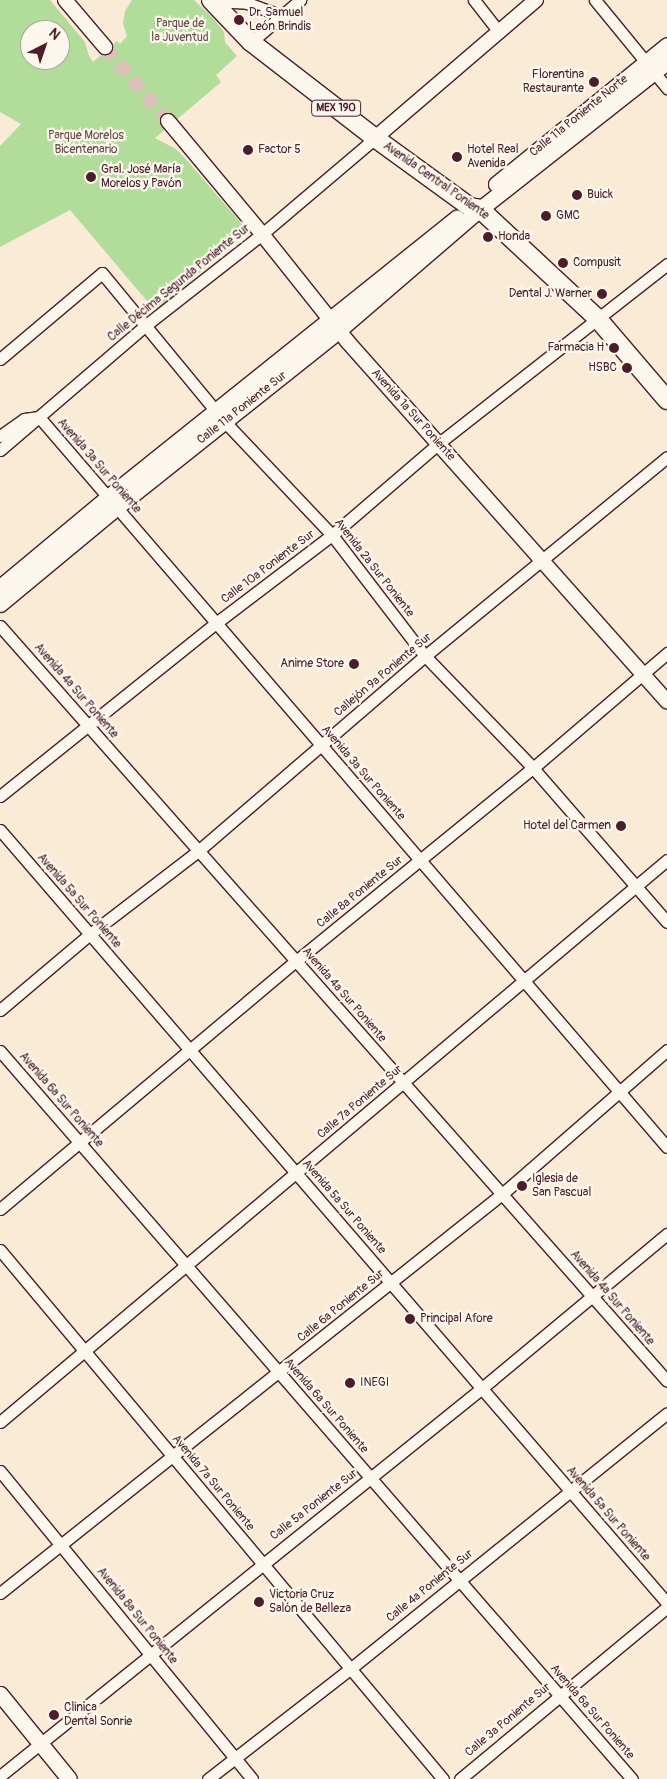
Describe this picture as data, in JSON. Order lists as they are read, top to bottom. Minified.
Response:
{"streets":{"main road":["MEX 190","Calle 11a Poniente Norte","Avenida Central Poniente","Calle 11a Poniente Sur"],"street":["Calle Décima Segunda Poniente Sur","Avenida 1a Sur Poniente","Avenida 3a Sur Poniente","Calle 10a Poniente Sur","Avenida 2a Sur Poniente","Callejón 9a Poniente Sur","Avenida 4a Sur Poniente","Calle 8a Poniente Sur","Avenida 5a Sur Poniente","Avenida 6a Sur Poniente","Calle 7a Poniente Sur","Calle 6a Poniente Sur","Avenida 7a Sur Poniente","Calle 5a Poniente Sur","Calle 4a Poniente Sur","Avenida 8a Sur Poniente","Calle 3a Poniente Sur"]},"crossings":[["Calle 11a Poniente Norte","Avenida Central Poniente"],["Calle 11a Poniente Norte","Calle 11a Poniente Sur"],["Avenida Central Poniente","Calle Décima Segunda Poniente Sur"],["Avenida Central Poniente","Calle 11a Poniente Sur"],["Avenida Central Poniente","Calle 10a Poniente Sur"],["Calle Décima Segunda Poniente Sur","Avenida 1a Sur Poniente"],["Calle Décima Segunda Poniente Sur","Avenida 3a Sur Poniente"],["Calle Décima Segunda Poniente Sur","Avenida 2a Sur Poniente"],["Calle 11a Poniente Sur","Avenida 1a Sur Poniente"],["Calle 11a Poniente Sur","Avenida 3a Sur Poniente"],["Calle 11a Poniente Sur","Avenida 2a Sur Poniente"],["Avenida 1a Sur Poniente","Calle 10a Poniente Sur"],["Avenida 1a Sur Poniente","Callejón 9a Poniente Sur"],["Avenida 1a Sur Poniente","Calle 8a Poniente Sur"],["Avenida 3a Sur Poniente","Calle 10a Poniente Sur"],["Avenida 3a Sur Poniente","Callejón 9a Poniente Sur"],["Avenida 3a Sur Poniente","Calle 8a Poniente Sur"],["Avenida 3a Sur Poniente","Calle 7a Poniente Sur"],["Avenida 3a Sur Poniente","Calle 6a Poniente Sur"],["Calle 10a Poniente Sur","Avenida 2a Sur Poniente"],["Calle 10a Poniente Sur","Avenida 4a Sur Poniente"],["Avenida 2a Sur Poniente","Callejón 9a Poniente Sur"],["Avenida 2a Sur Poniente","Calle 8a Poniente Sur"],["Avenida 2a Sur Poniente","Calle 7a Poniente Sur"],["Callejón 9a Poniente Sur","Avenida 4a Sur Poniente"],["Callejón 9a Poniente Sur","Avenida 5a Sur Poniente"],["Avenida 4a Sur Poniente","Calle 8a Poniente Sur"],["Avenida 4a Sur Poniente","Calle 7a Poniente Sur"],["Avenida 4a Sur Poniente","Calle 6a Poniente Sur"],["Avenida 4a Sur Poniente","Calle 5a Poniente Sur"],["Calle 8a Poniente Sur","Avenida 5a Sur Poniente"],["Calle 8a Poniente Sur","Avenida 6a Sur Poniente"],["Avenida 5a Sur Poniente","Calle 7a Poniente Sur"],["Avenida 5a Sur Poniente","Calle 6a Poniente Sur"],["Avenida 5a Sur Poniente","Calle 5a Poniente Sur"],["Avenida 5a Sur Poniente","Calle 4a Poniente Sur"],["Avenida 6a Sur Poniente","Calle 7a Poniente Sur"],["Avenida 6a Sur Poniente","Calle 6a Poniente Sur"],["Avenida 6a Sur Poniente","Calle 5a Poniente Sur"],["Avenida 6a Sur Poniente","Calle 4a Poniente Sur"],["Avenida 6a Sur Poniente","Calle 3a Poniente Sur"],["Calle 7a Poniente Sur","Avenida 7a Sur Poniente"],["Calle 6a Poniente Sur","Avenida 7a Sur Poniente"],["Calle 6a Poniente Sur","Avenida 8a Sur Poniente"],["Avenida 7a Sur Poniente","Calle 5a Poniente Sur"],["Avenida 7a Sur Poniente","Calle 4a Poniente Sur"],["Calle 5a Poniente Sur","Avenida 8a Sur Poniente"],["Calle 4a Poniente Sur","Avenida 8a Sur Poniente"]],"parks":["Parque de la Juventud","Parque Morelos Bicentenario"],"places":["Dr. Samuel León Brindis","Florentina Restaurante","Factor 5","Hotel Real Avenida","Gral. José María Morelos y Pavón","Buick","GMC","Honda","Compusit","Dental J. Warner","Farmacia H","HSBC","Anime Store","Hotel del Carmen","Iglesia de San Pascual","Principal Afore","INEGI","Victoria Cruz Salón de Belleza","Clinica Dental Sonrie"],"north":"top right"}
